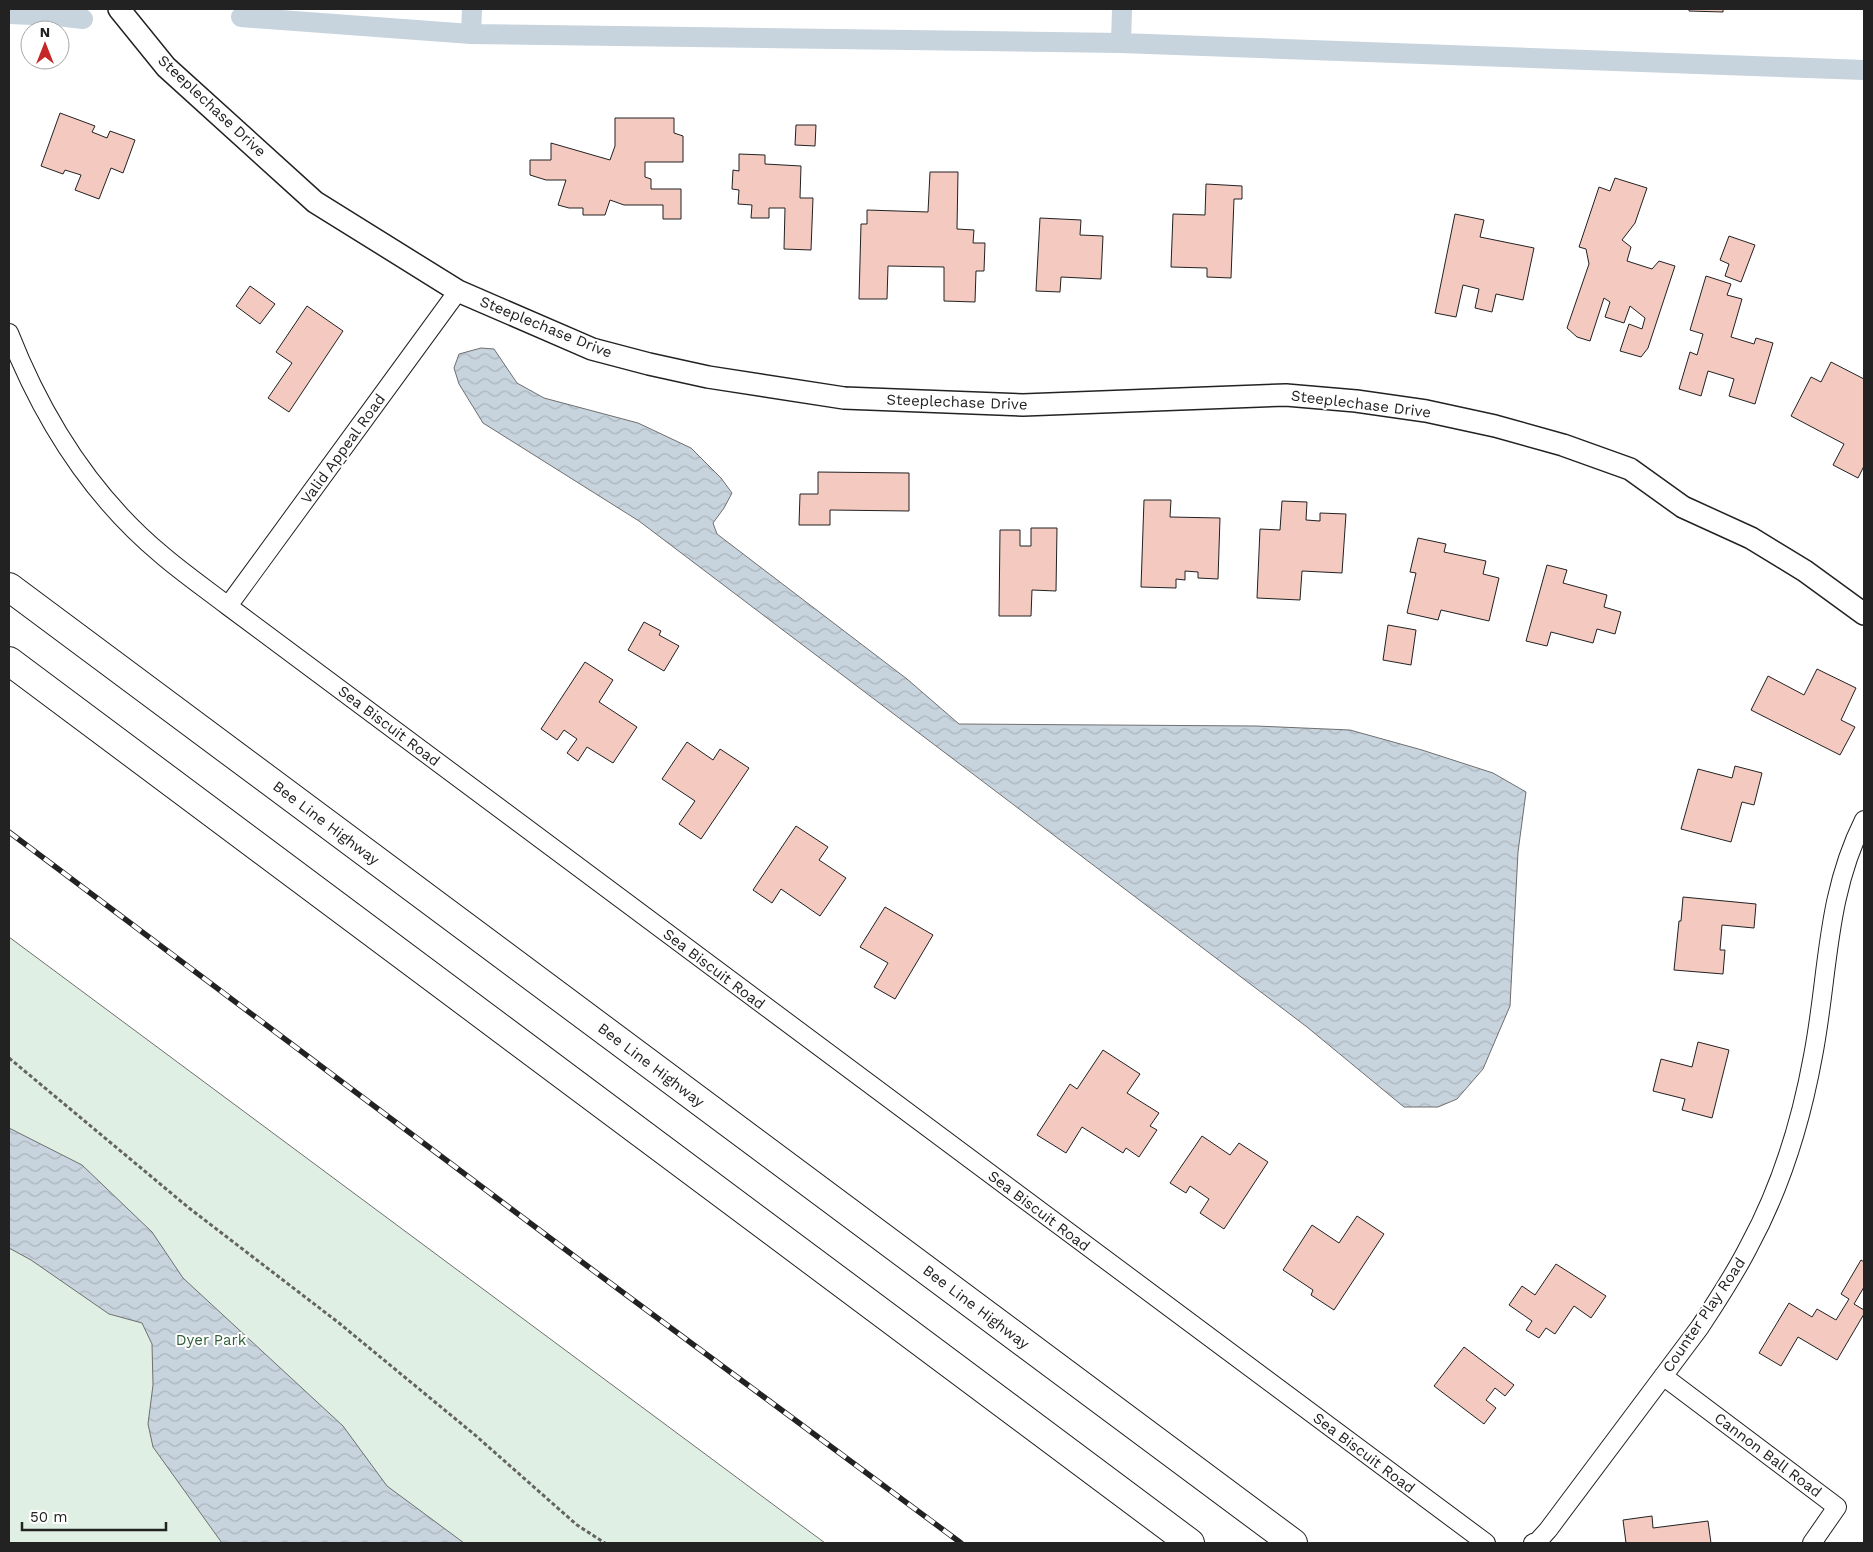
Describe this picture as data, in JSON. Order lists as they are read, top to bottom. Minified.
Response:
{"streets":{"highway":["Bee Line Highway"],"street":["Steeplechase Drive","Valid Appeal Road","Sea Biscuit Road","Counter Play Road","Cannon Ball Road"]},"crossings":[["Steeplechase Drive","Valid Appeal Road"],["Valid Appeal Road","Sea Biscuit Road"],["Counter Play Road","Cannon Ball Road"]],"parks":["Dyer Park"],"scale_bar":"50 m","north":"top"}
